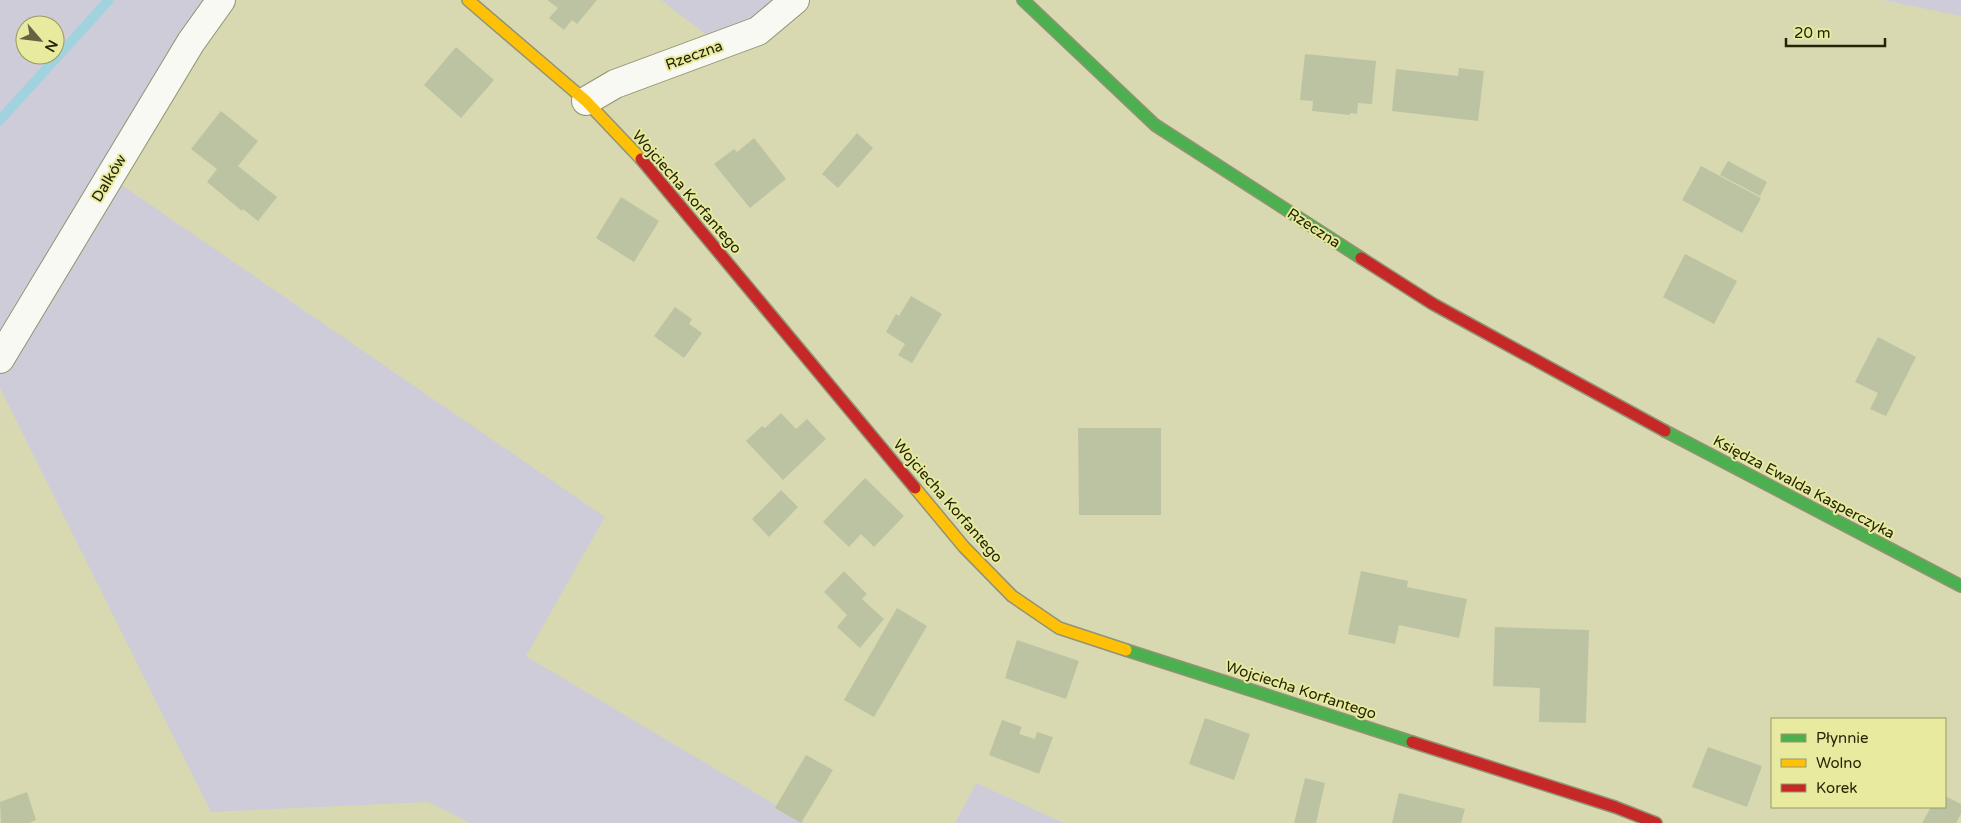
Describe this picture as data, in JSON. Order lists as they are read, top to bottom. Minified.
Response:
{"streets":{"street":["Rzeczna","Dalków","Wojciecha Korfantego","Księdza Ewalda Kasperczyka"]},"crossings":[["Rzeczna","Wojciecha Korfantego"],["Rzeczna","Księdza Ewalda Kasperczyka"]],"legend":["Płynnie","Wolno","Korek"],"scale_bar":"20 m","north":"bottom right"}
